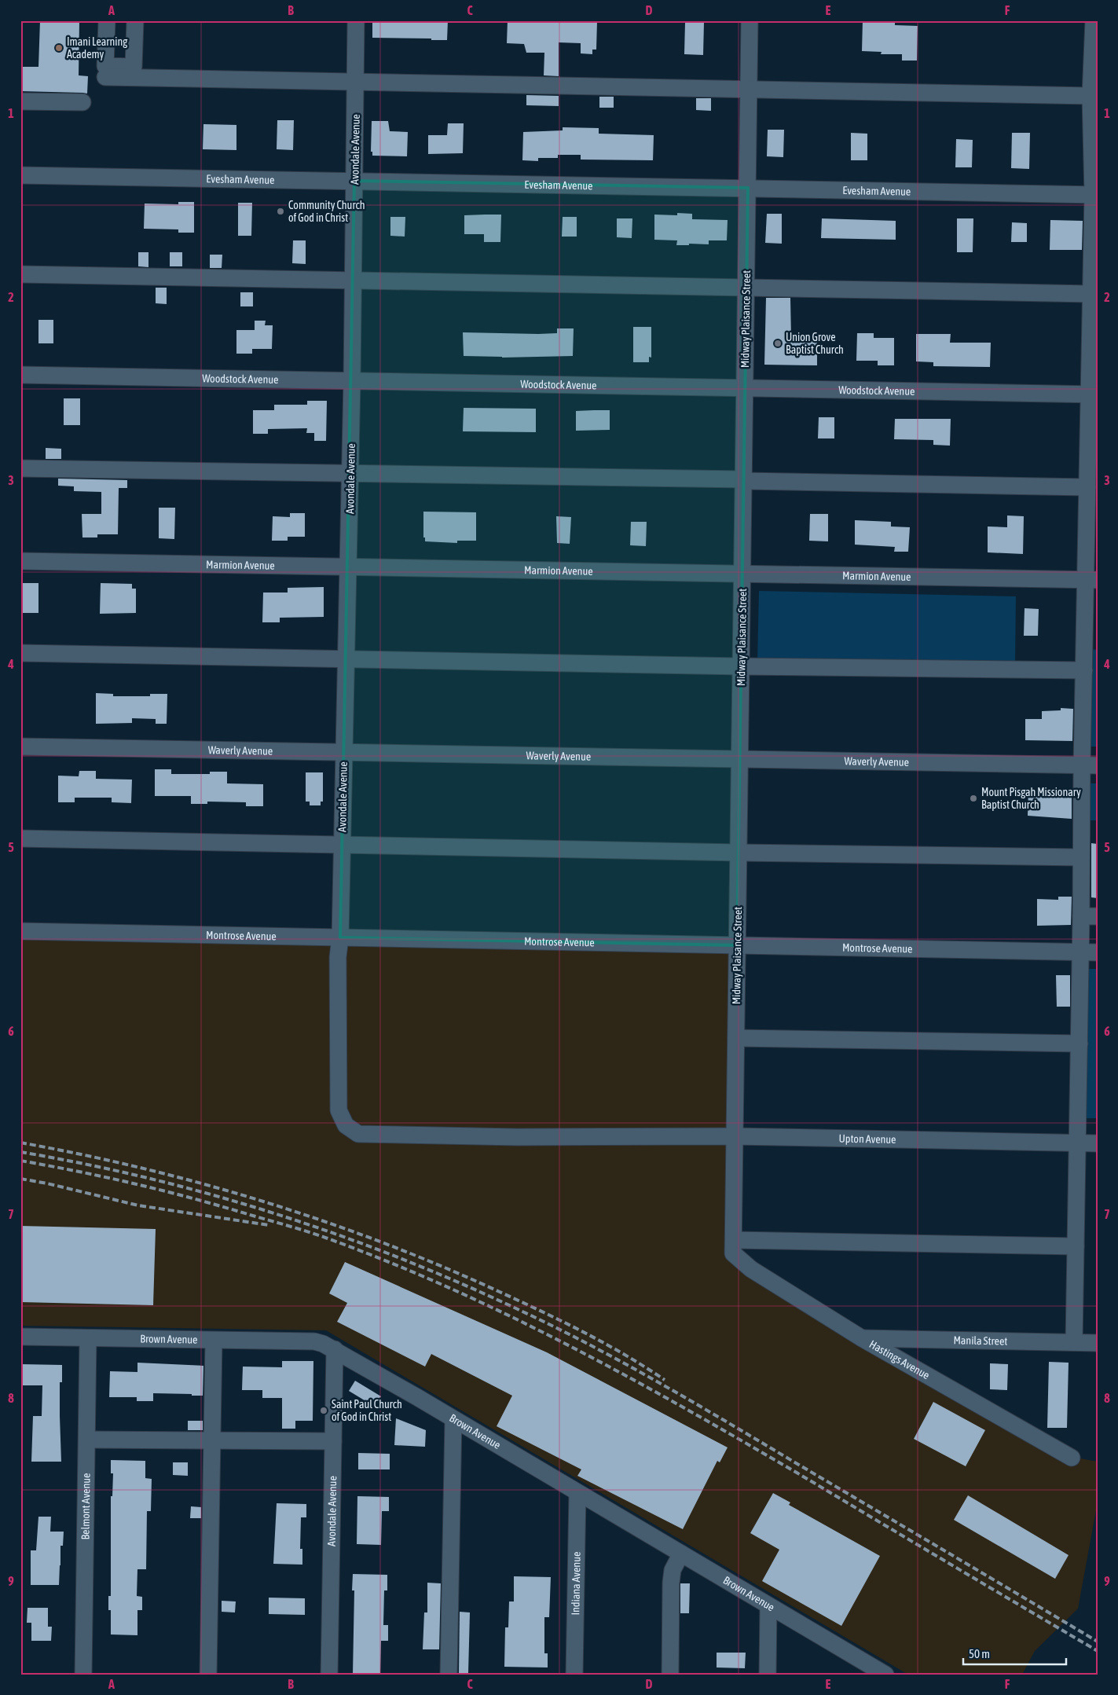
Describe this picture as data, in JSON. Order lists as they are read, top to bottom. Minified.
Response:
{"streets":{"street":["Avondale Avenue","Evesham Avenue","Midway Plaisance Street","Woodstock Avenue","Marmion Avenue","Waverly Avenue","Montrose Avenue","Upton Avenue","Brown Avenue","Manila Street","Hastings Avenue","Belmont Avenue","Indiana Avenue"]},"crossings":[["Avondale Avenue","Evesham Avenue"],["Avondale Avenue","Woodstock Avenue"],["Avondale Avenue","Marmion Avenue"],["Avondale Avenue","Waverly Avenue"],["Avondale Avenue","Montrose Avenue"],["Avondale Avenue","Upton Avenue"],["Avondale Avenue","Brown Avenue"],["Evesham Avenue","Midway Plaisance Street"],["Midway Plaisance Street","Woodstock Avenue"],["Midway Plaisance Street","Marmion Avenue"],["Midway Plaisance Street","Waverly Avenue"],["Midway Plaisance Street","Montrose Avenue"],["Midway Plaisance Street","Upton Avenue"],["Midway Plaisance Street","Hastings Avenue"],["Brown Avenue","Belmont Avenue"],["Brown Avenue","Indiana Avenue"],["Manila Street","Hastings Avenue"]],"places":["Imani Learning Academy","Community Church of God in Christ","Union Grove Baptist Church","Mount Pisgah Missionary Baptist Church","Saint Paul Church of God in Christ"],"scale_bar":"50 m","grid":{"columns":["A","B","C","D","E","F"],"rows":["1","2","3","4","5","6","7","8","9"]}}
